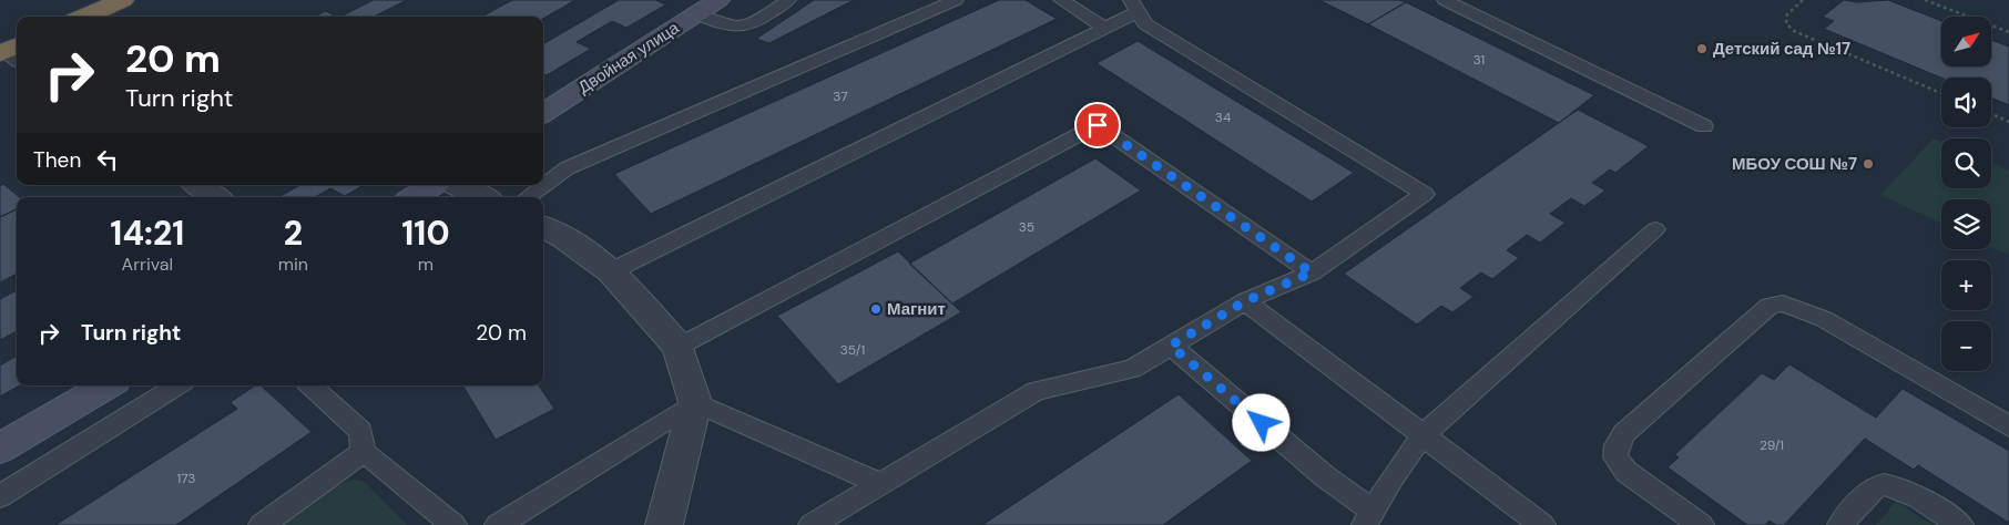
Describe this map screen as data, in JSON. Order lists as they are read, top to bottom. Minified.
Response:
{"streets":{"street":["Двойная улица"]},"places":["Детский сад №17","МБОУ СОШ №7","Магнит"],"house_numbers":["31","37","34","35","35/1","29/1","173"],"north":"top right","page":{"map_buttons":["+","−"],"turn":["20 m","Turn right"],"then":"Then","eta":["14:21","Arrival","2","min","110","m"],"list":[{"name":"Turn right","value":"20 m"}]}}
